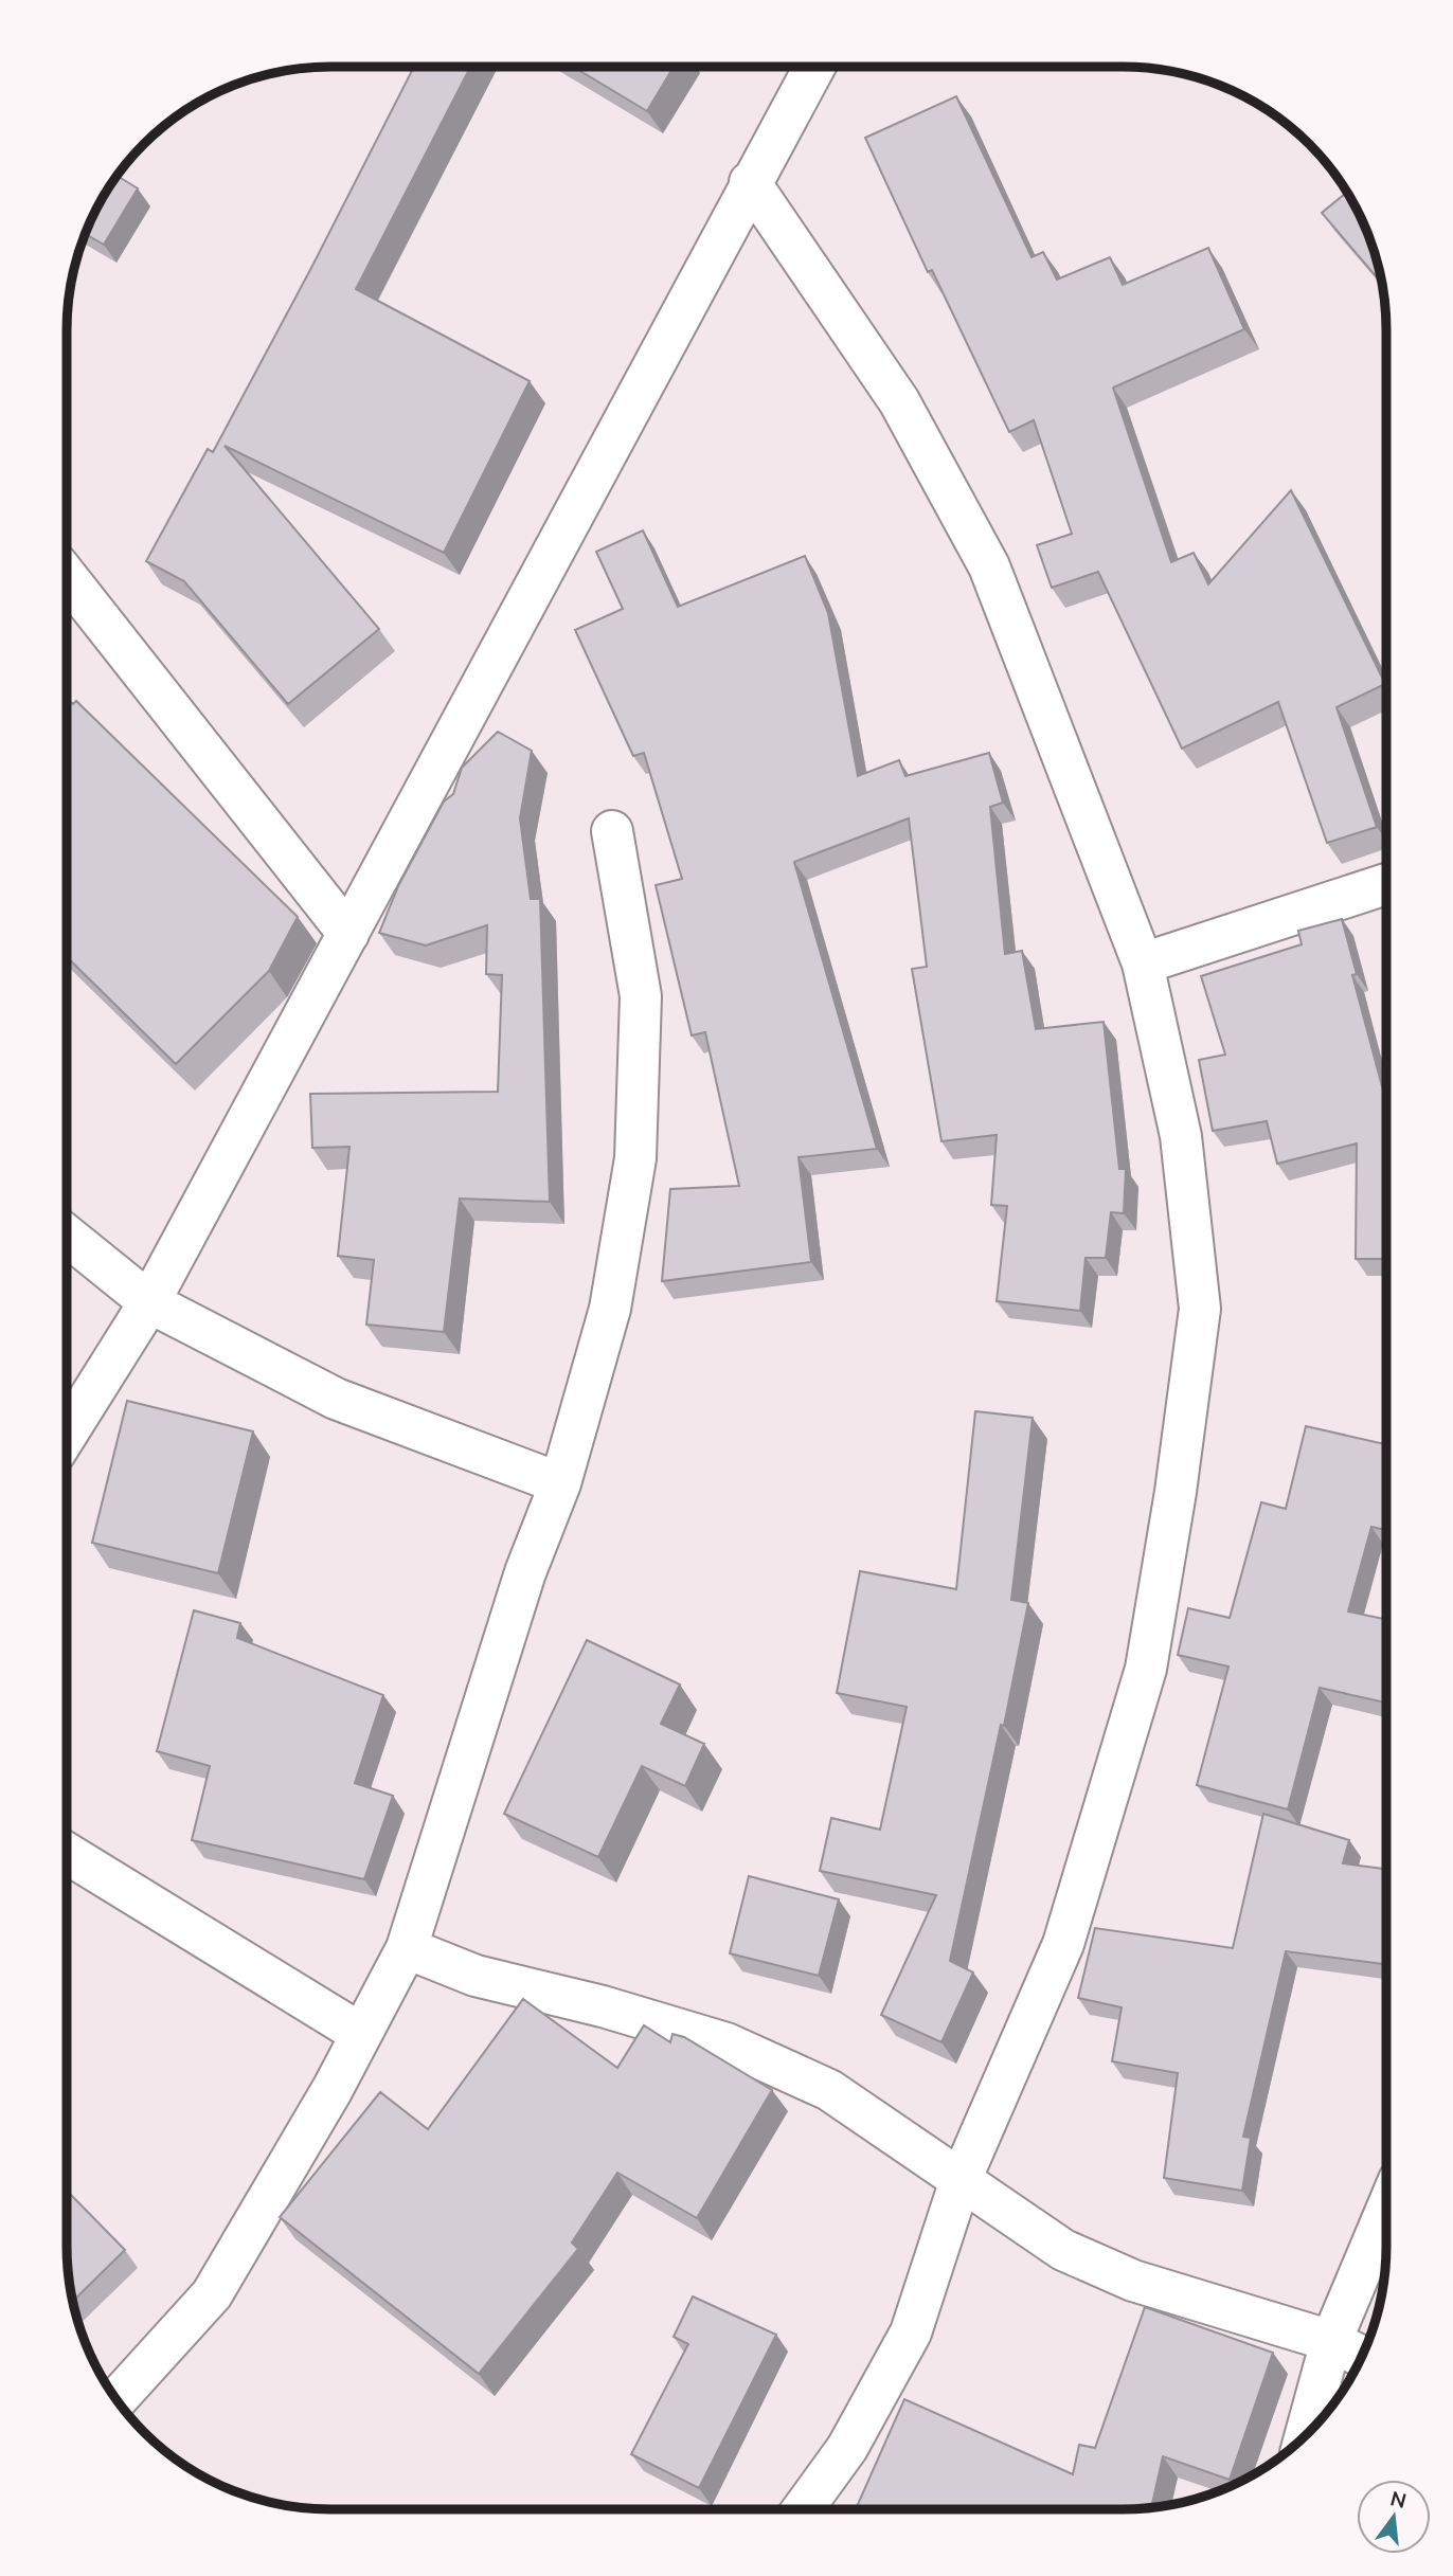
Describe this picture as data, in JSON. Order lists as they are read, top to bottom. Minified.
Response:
{"north":"top"}
